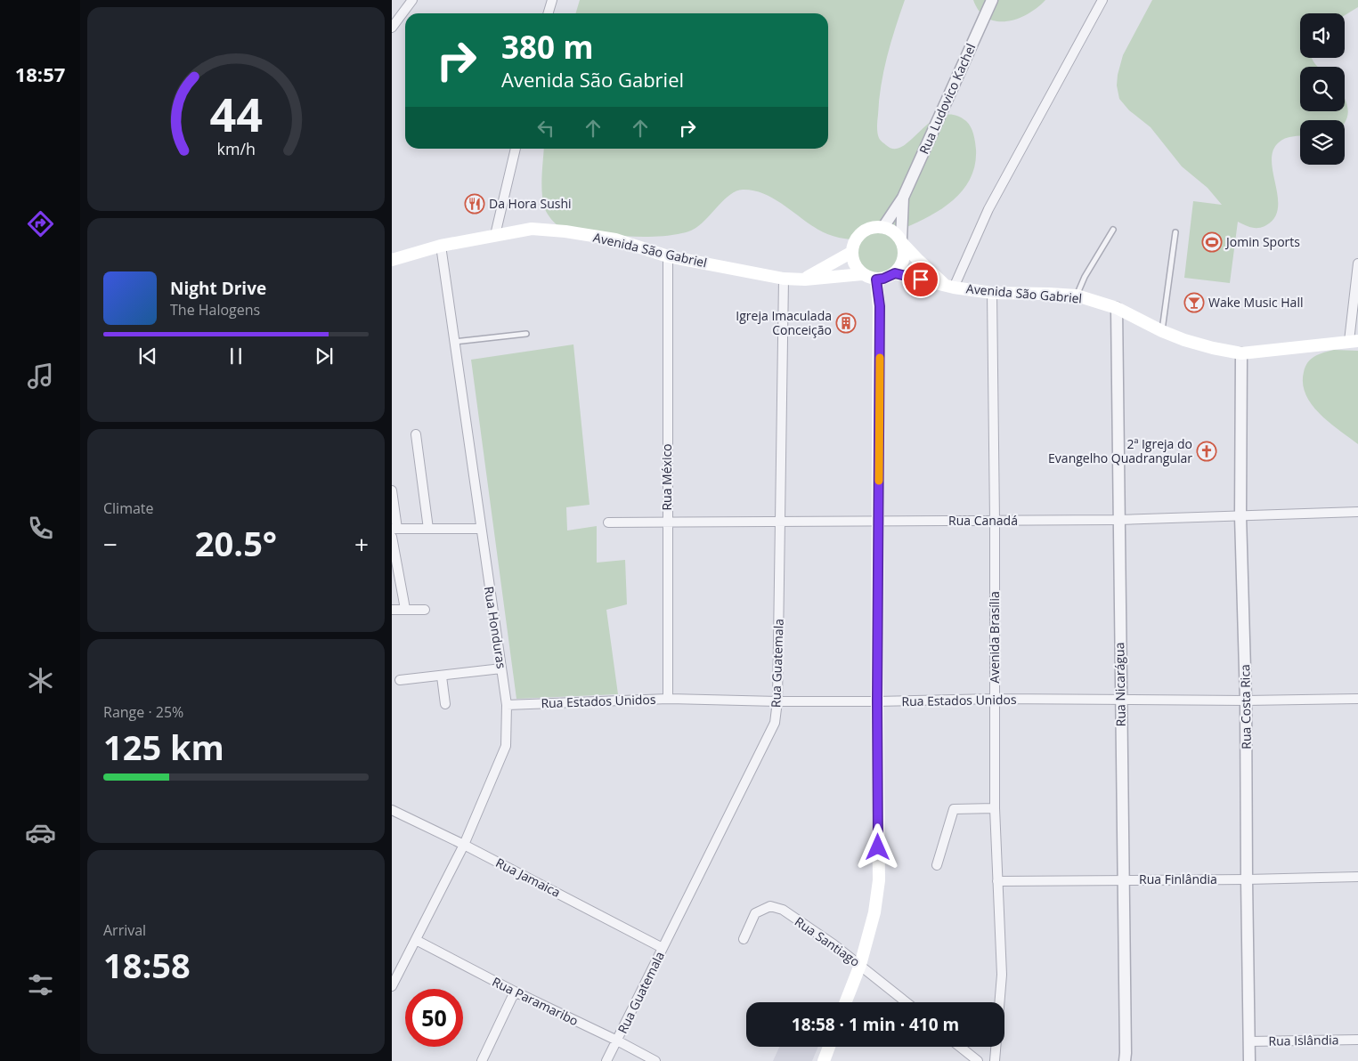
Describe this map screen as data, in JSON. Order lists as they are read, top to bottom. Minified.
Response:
{"streets":{"main road":["Avenida São Gabriel"],"street":["Rua Ludovico Kachel","Rua México","Rua Canadá","Rua Honduras","Avenida Brasília","Rua Guatemala","Rua Nicarágua","Rua Estados Unidos","Rua Costa Rica","Rua Jamaica","Rua Finlândia","Rua Santiago","Rua Paramaribo","Rua Islândia"]},"crossings":[["Rua Ludovico Kachel","Avenida São Gabriel"],["Avenida São Gabriel","Rua México"],["Avenida São Gabriel","Rua Honduras"],["Avenida São Gabriel","Avenida Brasília"],["Avenida São Gabriel","Rua Guatemala"],["Avenida São Gabriel","Rua Nicarágua"],["Avenida São Gabriel","Rua Costa Rica"],["Rua México","Rua Canadá"],["Rua México","Rua Estados Unidos"],["Rua Canadá","Avenida Brasília"],["Rua Canadá","Rua Guatemala"],["Rua Canadá","Rua Nicarágua"],["Rua Canadá","Rua Costa Rica"],["Rua Honduras","Rua Estados Unidos"],["Rua Honduras","Rua Jamaica"],["Rua Honduras","Rua Paramaribo"],["Avenida Brasília","Rua Estados Unidos"],["Avenida Brasília","Rua Finlândia"],["Rua Guatemala","Rua Estados Unidos"],["Rua Guatemala","Rua Jamaica"],["Rua Guatemala","Rua Paramaribo"],["Rua Nicarágua","Rua Estados Unidos"],["Rua Nicarágua","Rua Finlândia"],["Rua Estados Unidos","Rua Costa Rica"],["Rua Costa Rica","Rua Finlândia"],["Rua Costa Rica","Rua Islândia"]],"places":{"restaurant":["Da Hora Sushi"],"sports":["Jomin Sports"],"bar":["Wake Music Hall"],"building":["Igreja Imaculada Conceição"],"church":["2ª Igreja do Evangelho Quadrangular"]},"page":{"tabs":"18:57","turn":["380 m","Avenida São Gabriel"],"song":["Night Drive","The Halogens"],"tile":["Climate",["Range · 25%","125 km"],["Arrival","18:58"]],"heat":["−","20.5°","+"],"limit":"50","trip":"18:58 · 1 min · 410 m","gauge":["44","km/h"]}}
